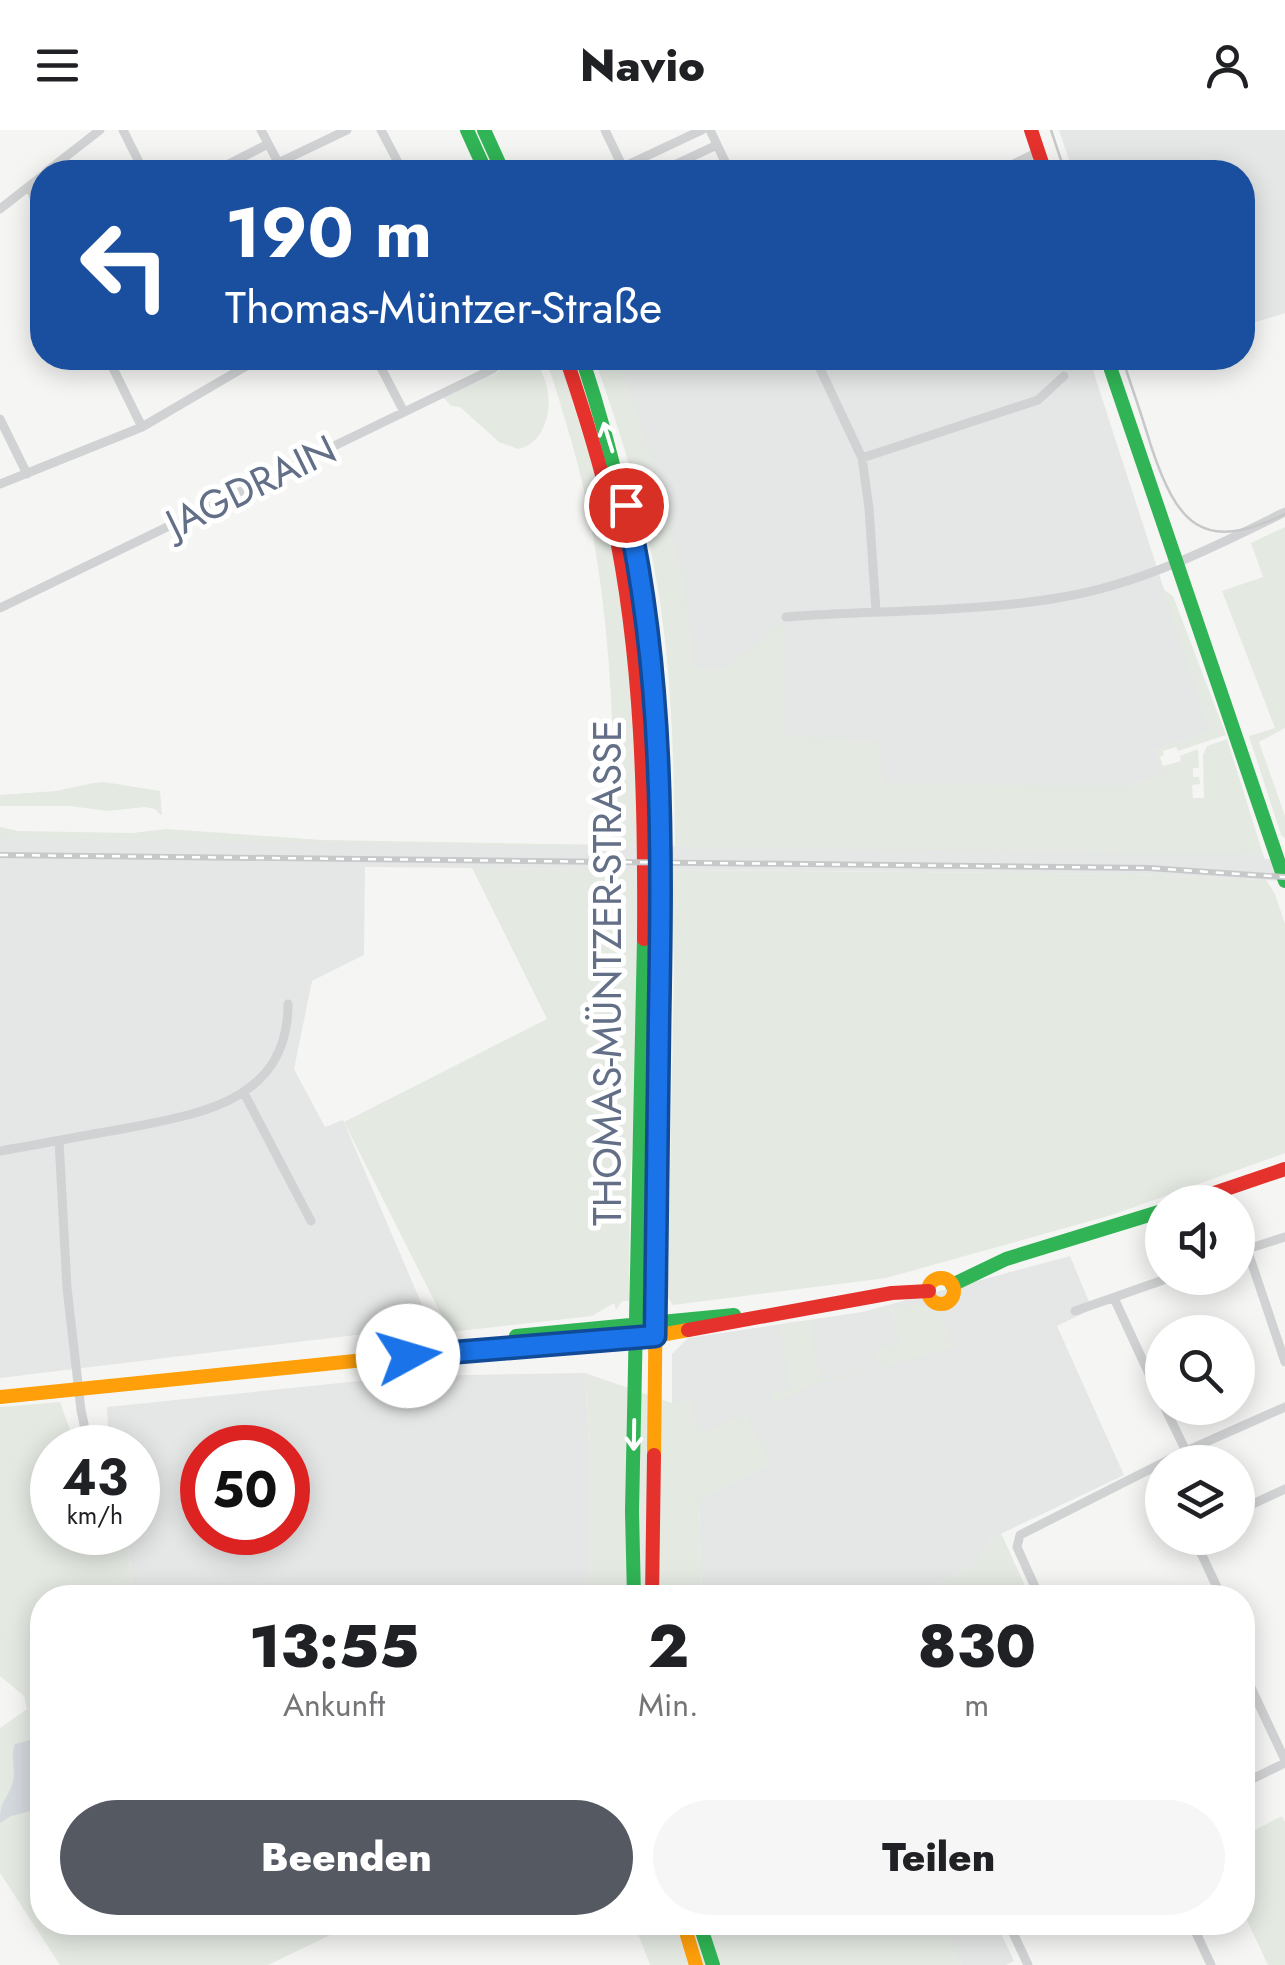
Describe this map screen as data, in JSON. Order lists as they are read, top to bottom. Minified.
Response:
{"streets":{"main road":["THOMAS-MÜNTZER-STRASSE"],"street":["JAGDRAIN"]},"page":{"header":"Navio","turn":["190 m","Thomas-Müntzer-Straße"],"speed":"43 km/h","limit":"50","eta":["13:55","Ankunft","2","Min.","830","m"],"buttons":["Beenden","Teilen"]}}
